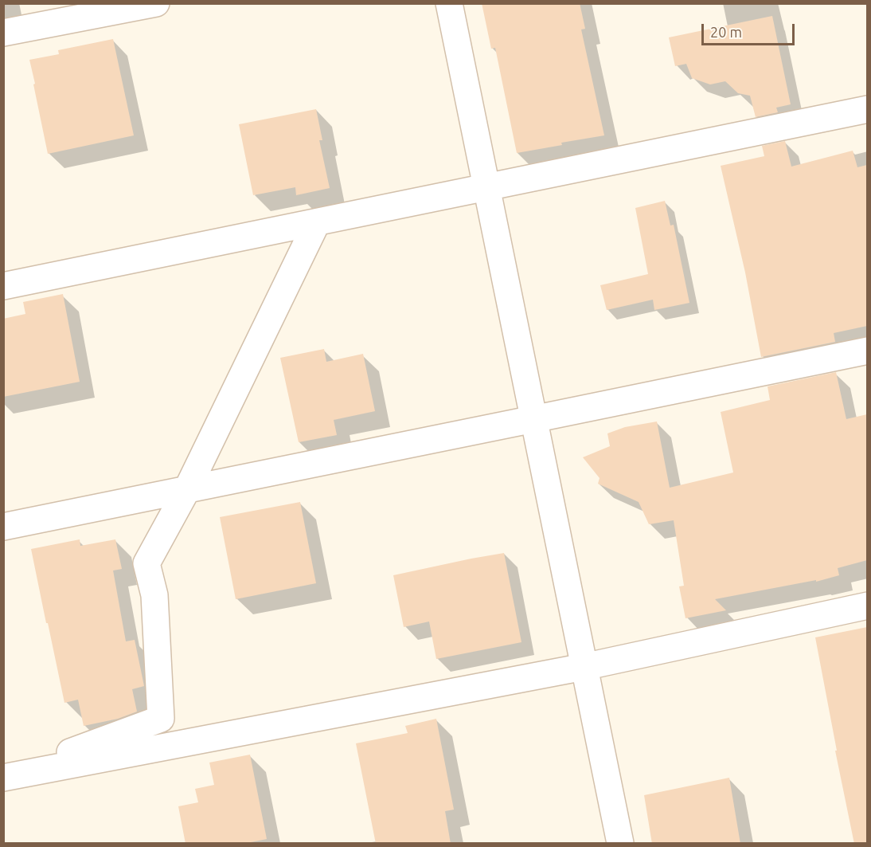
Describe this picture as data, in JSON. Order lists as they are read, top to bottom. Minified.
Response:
{"scale_bar":"20 m"}
